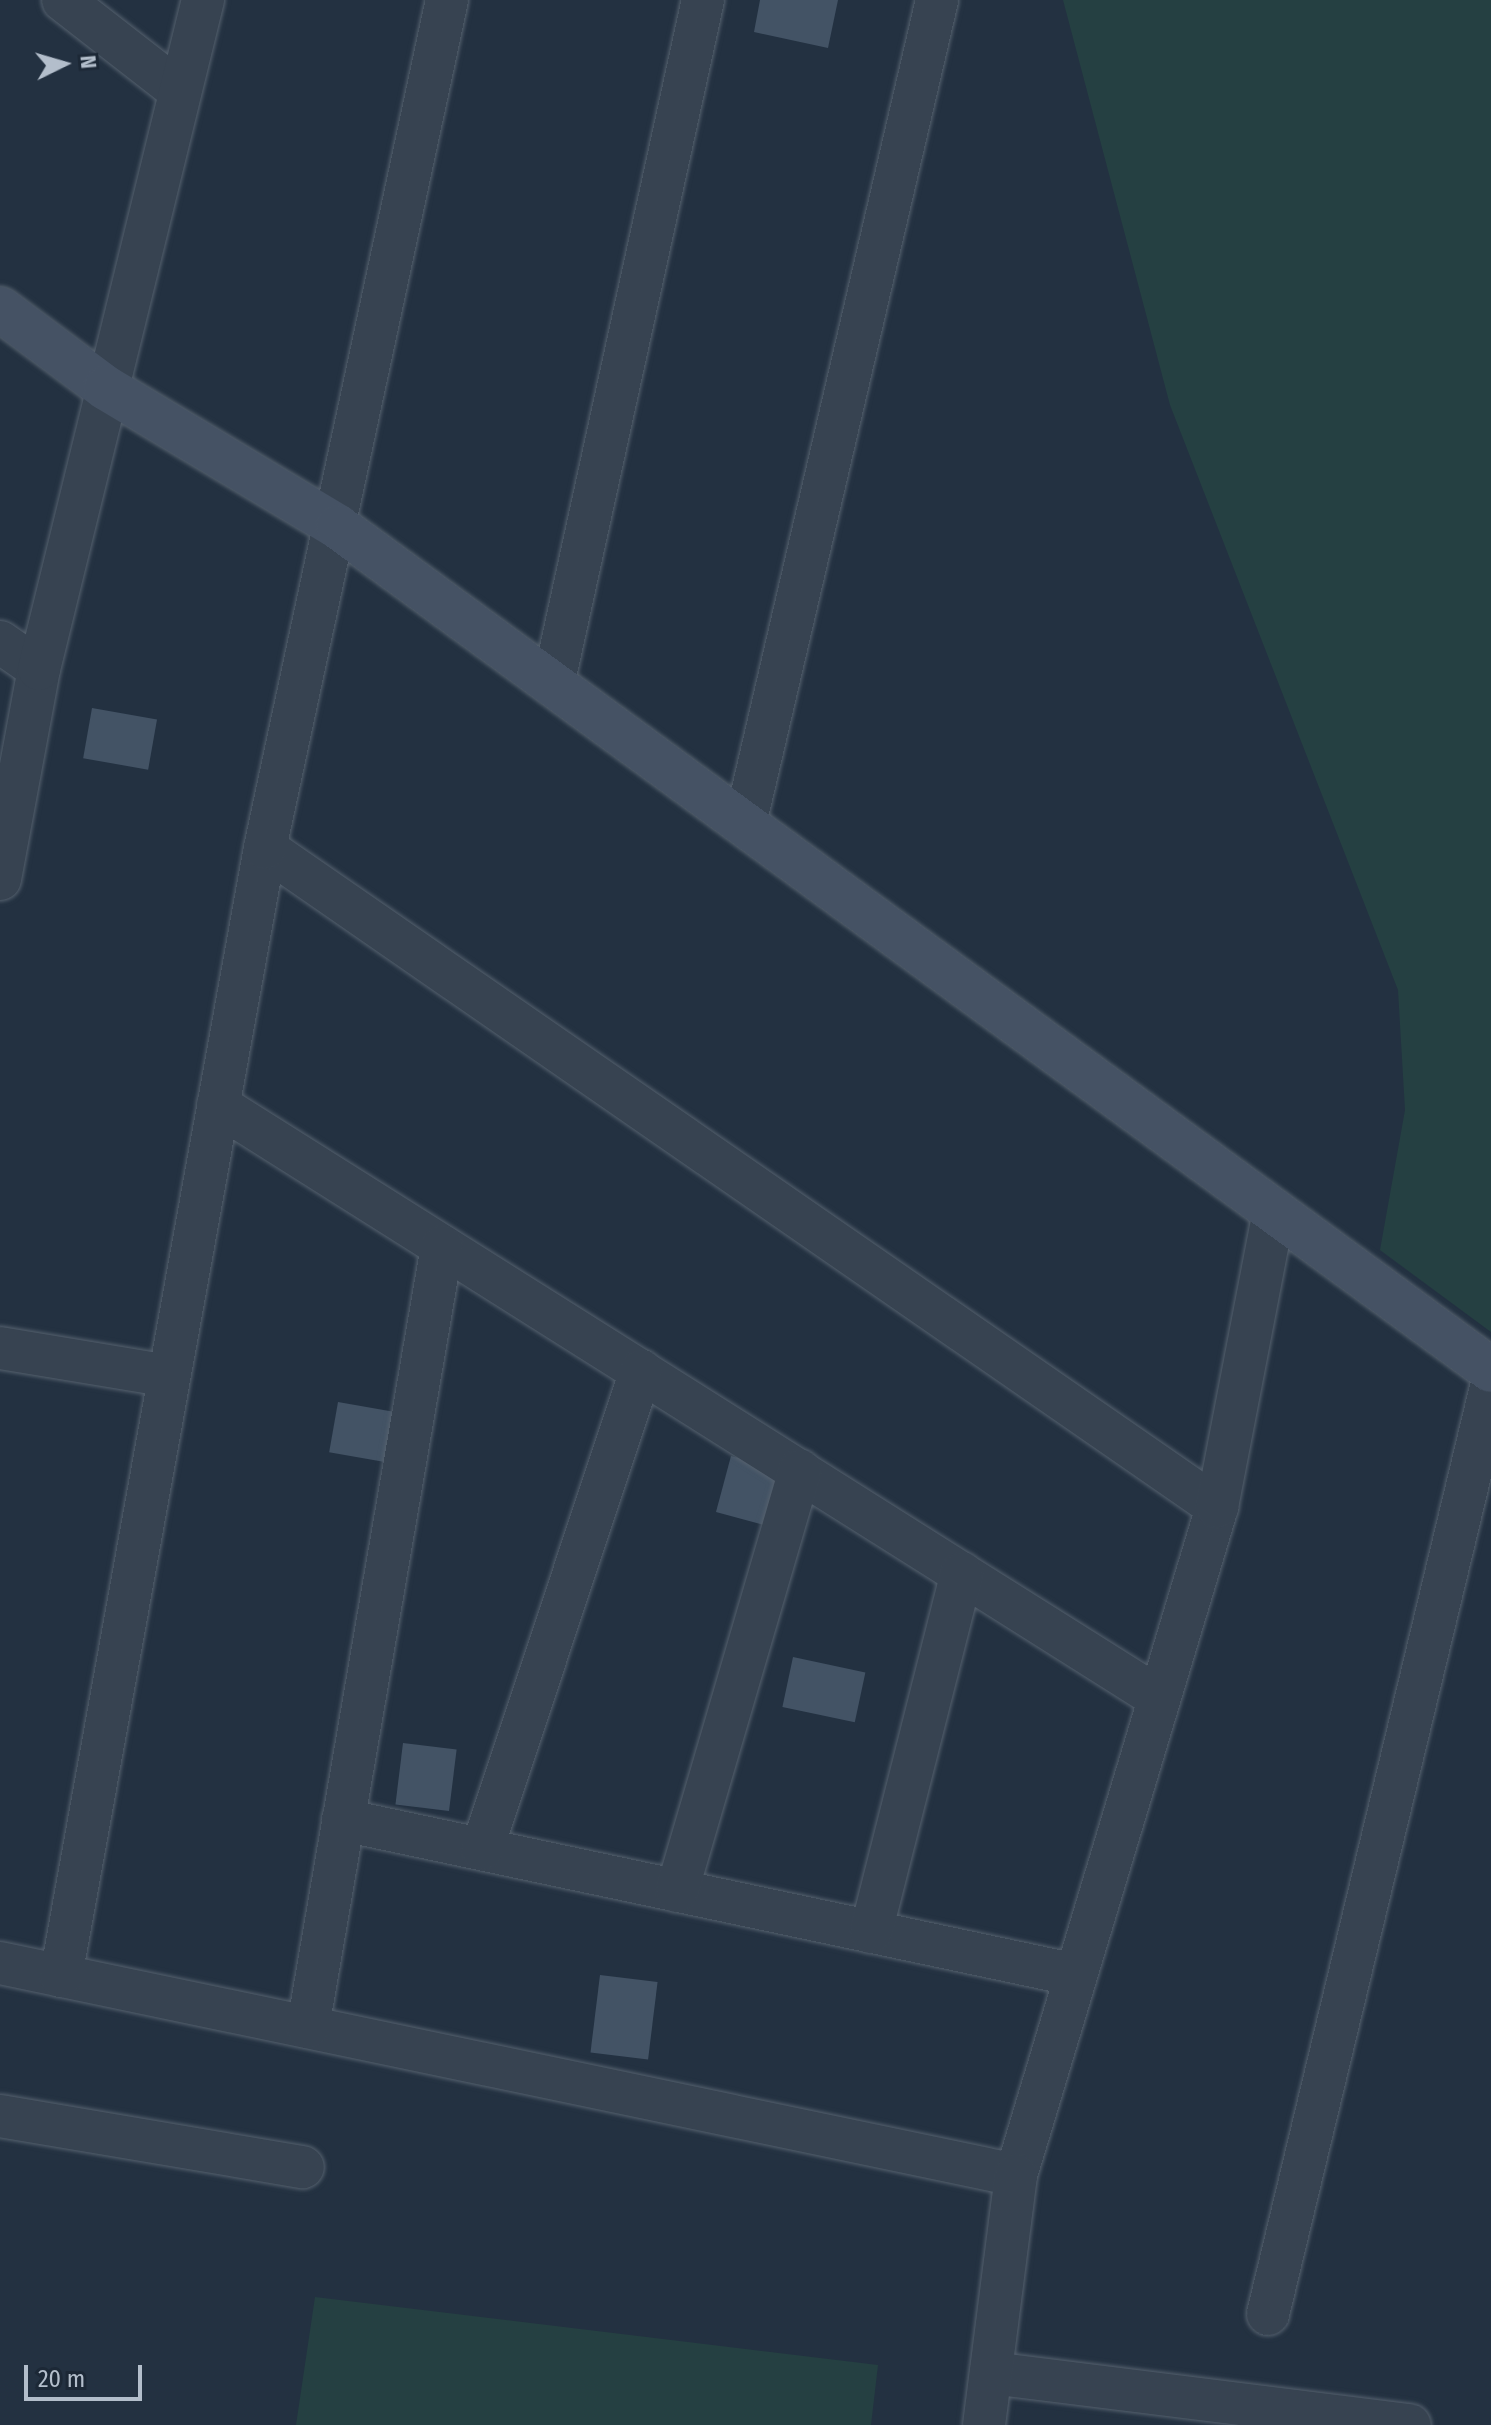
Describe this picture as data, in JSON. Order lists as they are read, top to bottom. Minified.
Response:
{"scale_bar":"20 m","north":"right"}
